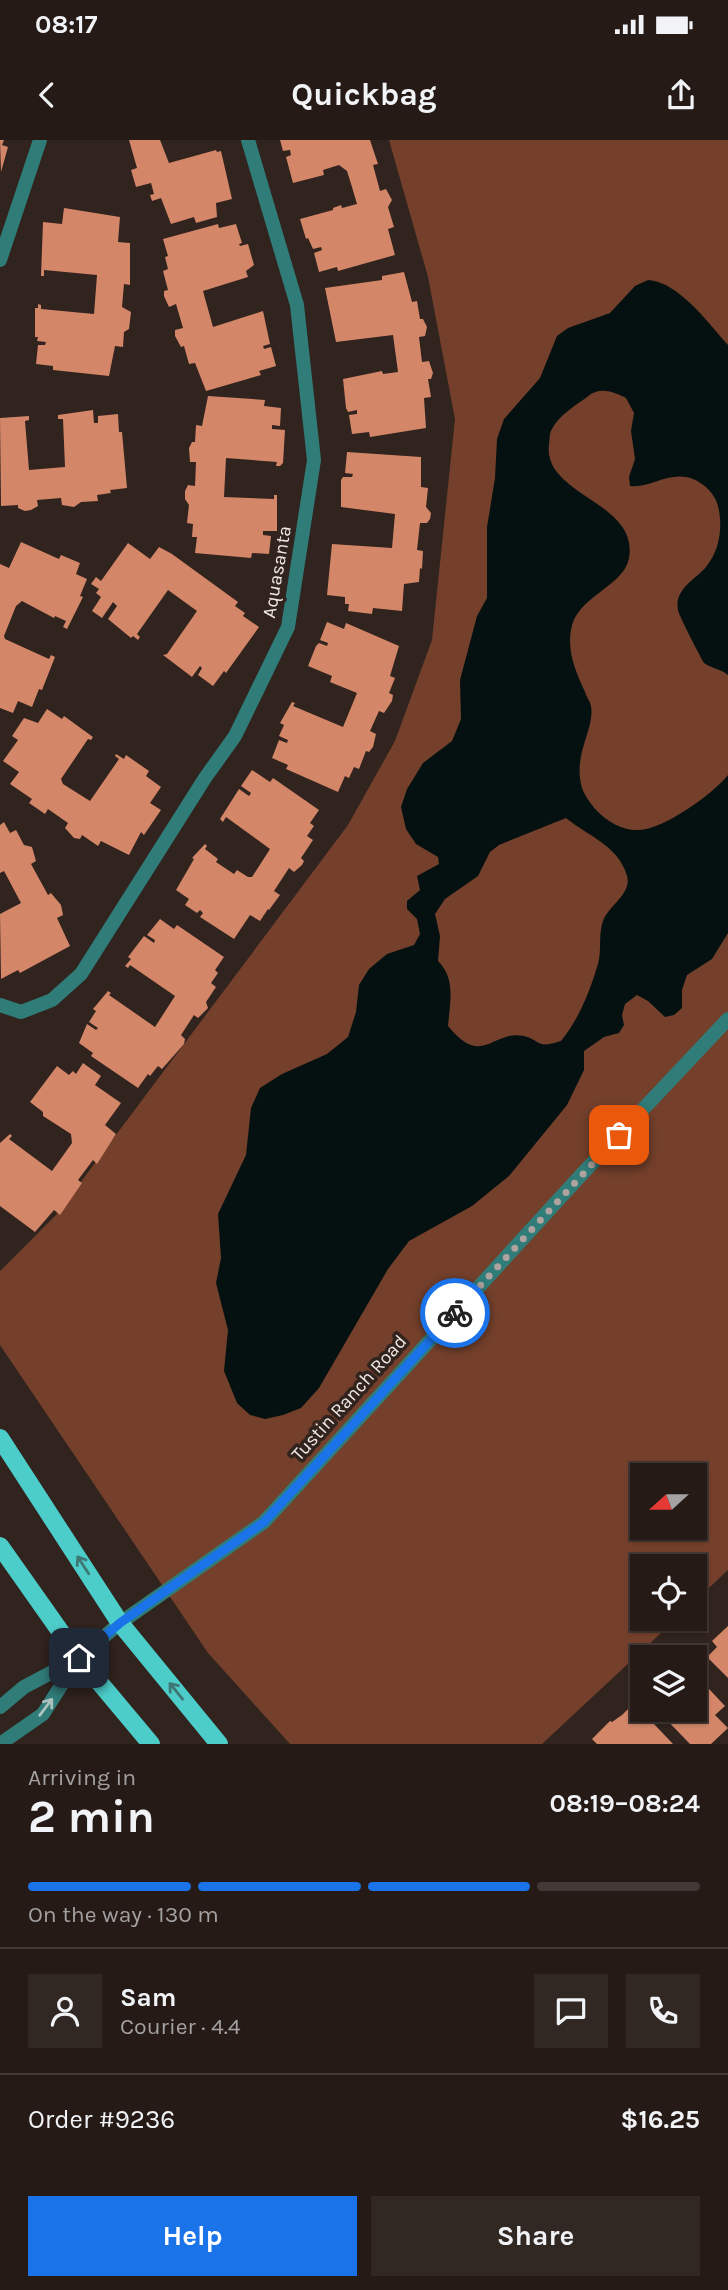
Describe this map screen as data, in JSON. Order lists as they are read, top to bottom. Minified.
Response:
{"streets":{"street":["Aquasanta","Tustin Ranch Road"]},"north":"left","page":{"status":"08:17","header":"Quickbag","heading":["2 min","Arriving in","08:19–08:24"],"panel":["Sam","Courier · 4.4","Order #9236","$16.25"],"bar":"On the way · 130 m","buttons":["Help","Share"]}}
